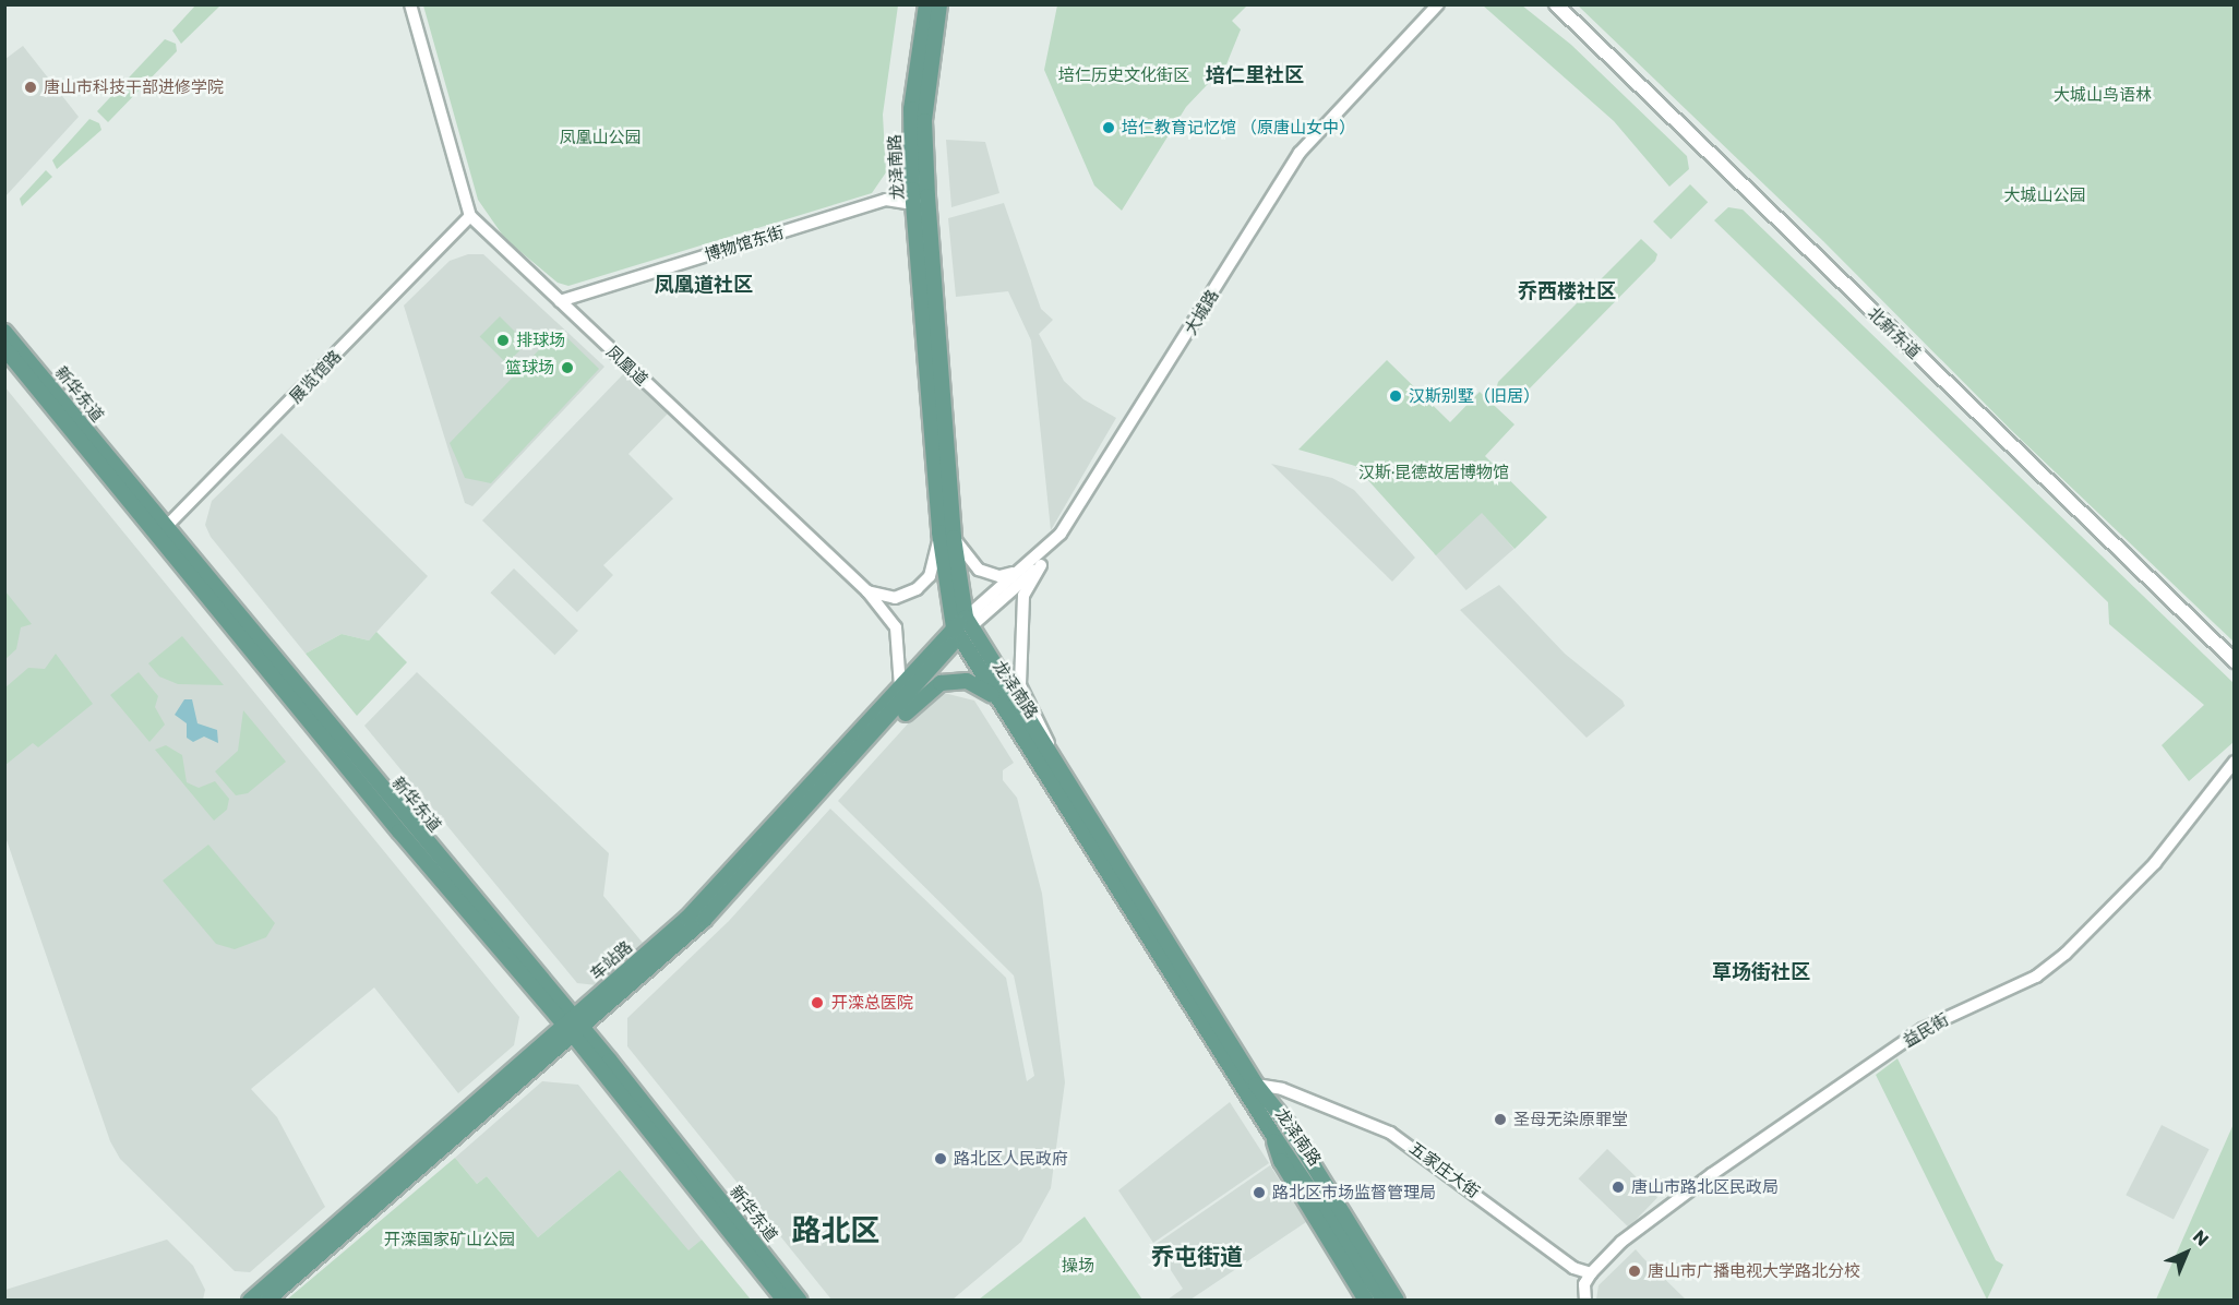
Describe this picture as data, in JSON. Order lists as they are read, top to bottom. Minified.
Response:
{"streets":{"main road":["龙泽南路","北新东道","新华东道","车站路"],"street":["博物馆东街","大城路","凤凰道","展览馆路","益民街","五家庄大街"]},"crossings":[["龙泽南路","博物馆东街"],["龙泽南路","车站路"],["龙泽南路","五家庄大街"],["博物馆东街","凤凰道"],["凤凰道","展览馆路"],["凤凰道","车站路"],["展览馆路","新华东道"],["新华东道","车站路"],["益民街","五家庄大街"]],"districts":["培仁里社区","凤凰道社区","乔西楼社区","草场街社区","路北区","乔屯街道"],"parks":["培仁历史文化街区","大城山鸟语林","凤凰山公园","大城山公园","汉斯·昆德故居博物馆","开滦国家矿山公园","操场"],"places":["唐山市科技干部进修学院","培仁教育记忆馆 （原唐山女中）","排球场","篮球场","汉斯别墅（旧居）","开滦总医院","圣母无染原罪堂","路北区人民政府","唐山市路北区民政局","路北区市场监督管理局","唐山市广播电视大学路北分校"],"north":"top right"}
